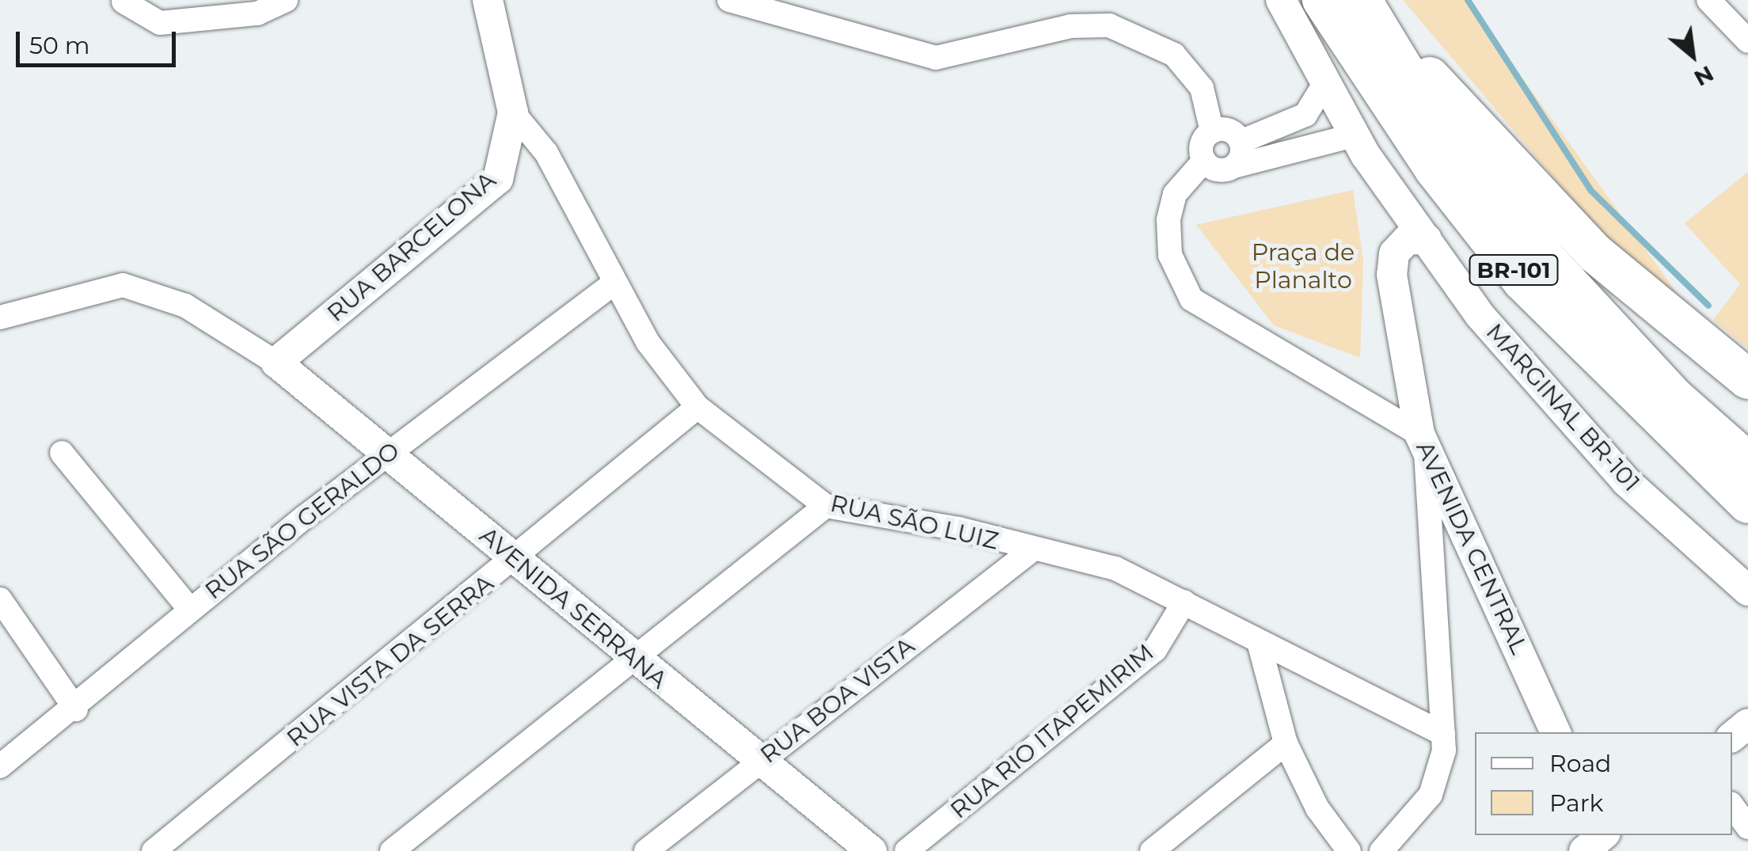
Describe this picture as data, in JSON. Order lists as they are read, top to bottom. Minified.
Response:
{"streets":{"main road":["BR-101"],"street":["RUA BARCELONA","MARGINAL BR-101","RUA SÃO GERALDO","RUA SÃO LUIZ","AVENIDA CENTRAL","AVENIDA SERRANA","RUA VISTA DA SERRA","RUA BOA VISTA","RUA RIO ITAPEMIRIM"]},"crossings":[["RUA BARCELONA","RUA SÃO LUIZ"],["RUA BARCELONA","AVENIDA SERRANA"],["MARGINAL BR-101","AVENIDA CENTRAL"],["RUA SÃO GERALDO","RUA SÃO LUIZ"],["RUA SÃO GERALDO","AVENIDA SERRANA"],["RUA SÃO LUIZ","RUA VISTA DA SERRA"],["RUA SÃO LUIZ","RUA BOA VISTA"],["RUA SÃO LUIZ","RUA RIO ITAPEMIRIM"],["AVENIDA SERRANA","RUA VISTA DA SERRA"],["AVENIDA SERRANA","RUA BOA VISTA"]],"parks":["Praça de Planalto"],"legend":["Road","Park"],"scale_bar":"50 m","north":"bottom right"}
